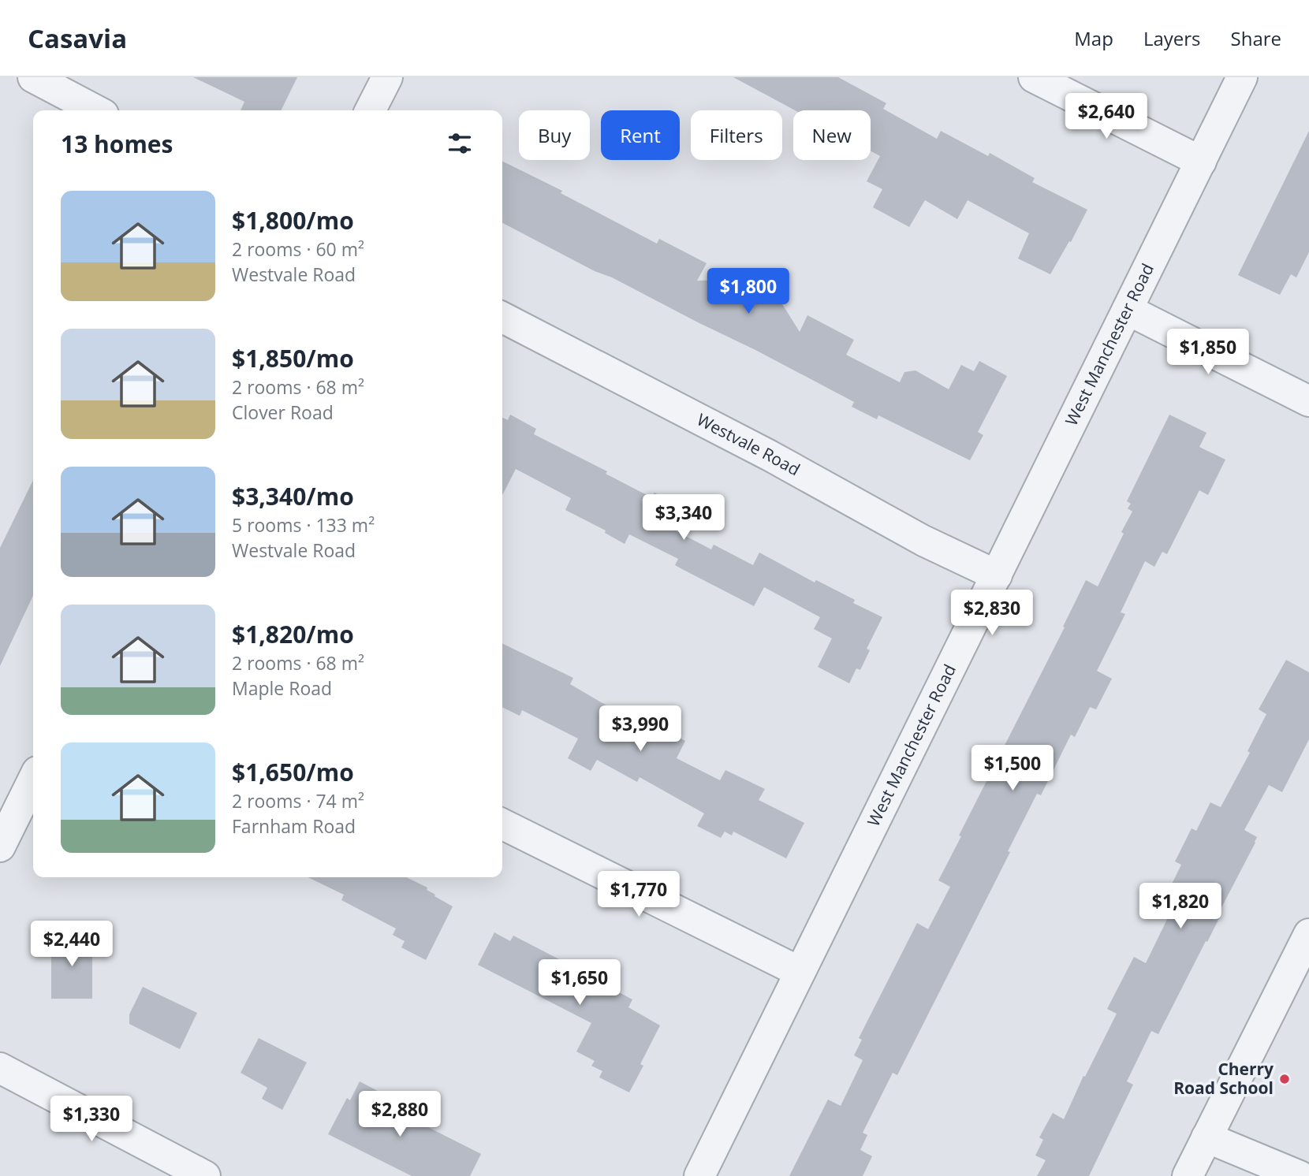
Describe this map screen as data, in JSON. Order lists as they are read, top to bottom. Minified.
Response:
{"streets":{"street":["West Manchester Road","Westvale Road"]},"crossings":[["West Manchester Road","Westvale Road"]],"places":["Cherry Road School"],"page":{"header":"Casavia","nav":["Map","Layers","Share"],"price":["$2,640","$1,800","$1,850","$3,340","$2,830","$3,990","$1,500","$1,770","$1,820","$2,440","$1,650","$2,880","$1,330"],"chip":["Buy","Rent","Filters","New"],"heading":"13 homes","list":[{"name":"$1,800/mo","note":"2 rooms · 60 m² · Westvale Road"},{"name":"$1,850/mo","note":"2 rooms · 68 m² · Clover Road"},{"name":"$3,340/mo","note":"5 rooms · 133 m² · Westvale Road"},{"name":"$1,820/mo","note":"2 rooms · 68 m² · Maple Road"},{"name":"$1,650/mo","note":"2 rooms · 74 m² · Farnham Road"}]}}
